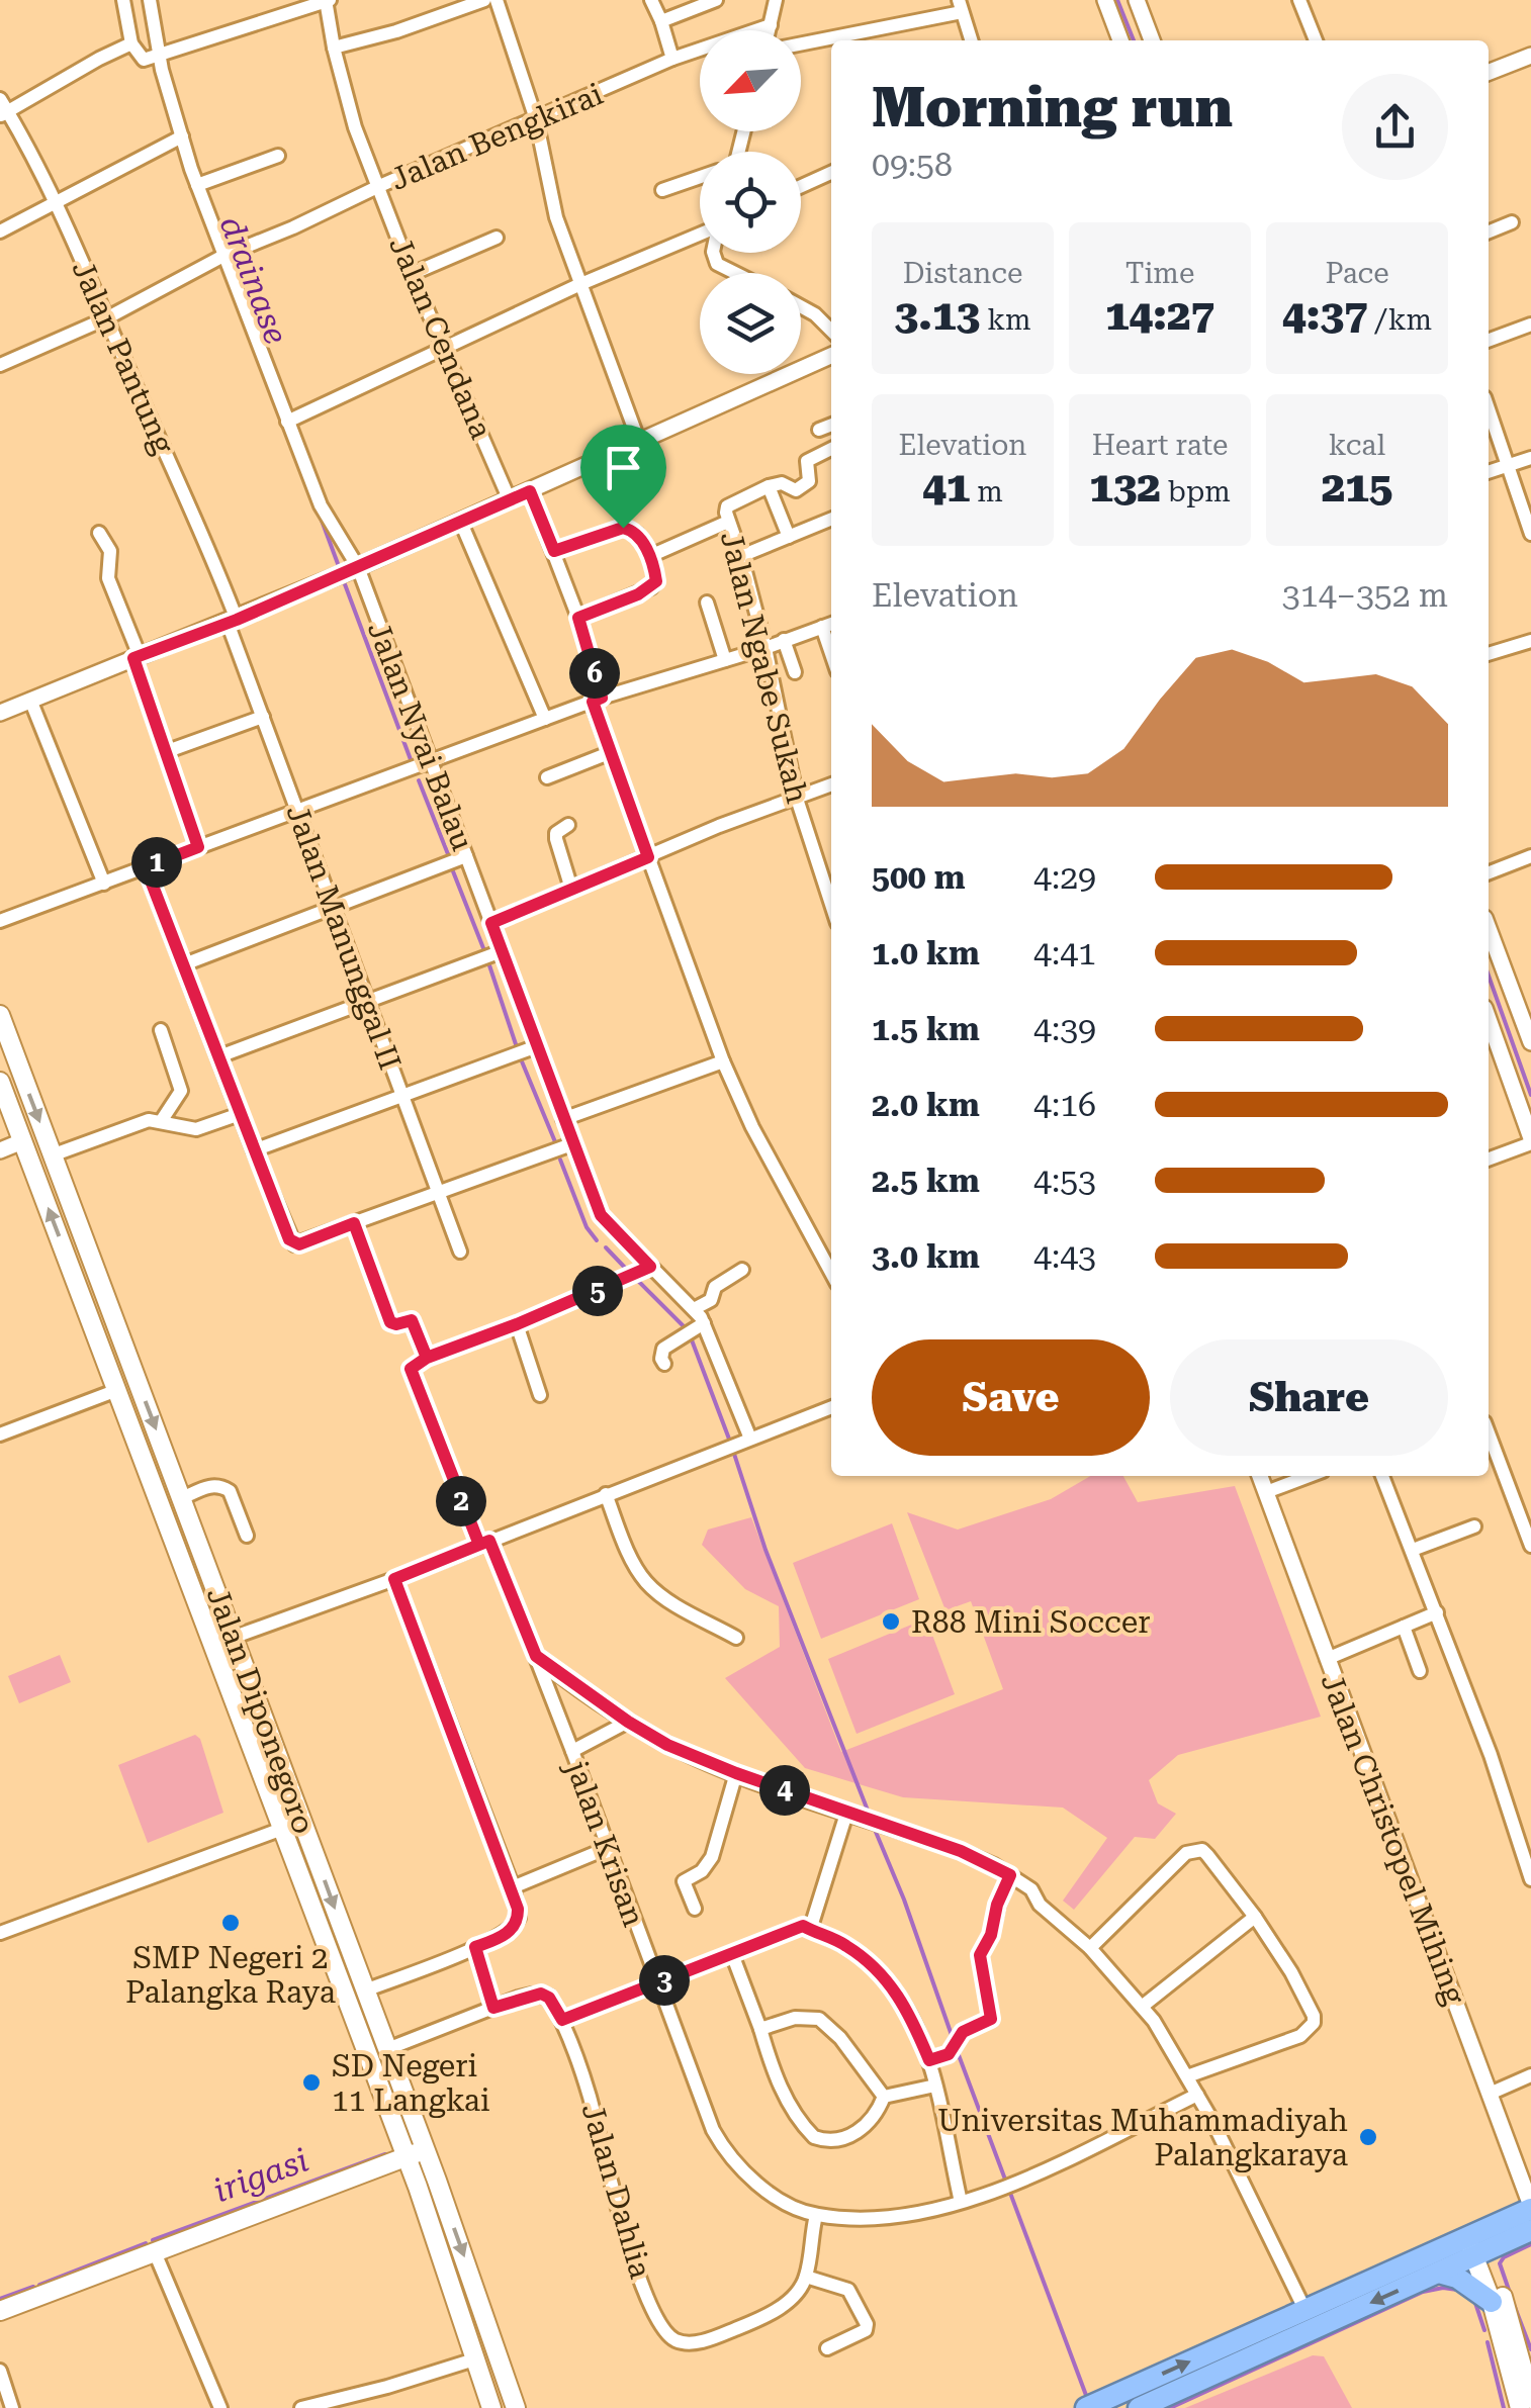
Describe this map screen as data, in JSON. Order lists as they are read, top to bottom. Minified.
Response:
{"streets":{"main road":["Jalan Diponegoro"],"street":["Jalan Bengkirai","Jalan Cendana","Jalan Pantung","Jalan Ngabe Sukah","Jalan Nyai Balau","Jalan Manunggal II","Jalan Christopel Mihing","jalan Krisan","Jalan Dahlia"]},"crossings":[["Jalan Bengkirai","Jalan Cendana"],["Jalan Bengkirai","Jalan Pantung"],["Jalan Bengkirai","Jalan Nyai Balau"],["Jalan Pantung","Jalan Manunggal II"]],"water":["drainase","irigasi"],"places":["R88 Mini Soccer","SMP Negeri 2 Palangka Raya","SD Negeri 11 Langkai","Universitas Muhammadiyah Palangkaraya"],"north":"bottom left","page":{"heading":["Morning run","09:58"],"stats":[["Distance","3.13 km"],["Time","14:27"],["Pace","4:37 /km"],["Elevation","41 m"],["Heart rate","132 bpm"],["kcal","215"]],"chart":["Elevation","314–352 m"],"pins":["6","1","5","2","4","3"],"list":[{"name":"500 m","note":"4:29"},{"name":"1.0 km","note":"4:41"},{"name":"1.5 km","note":"4:39"},{"name":"2.0 km","note":"4:16"},{"name":"2.5 km","note":"4:53"},{"name":"3.0 km","note":"4:43"}],"buttons":["Save","Share"]}}
